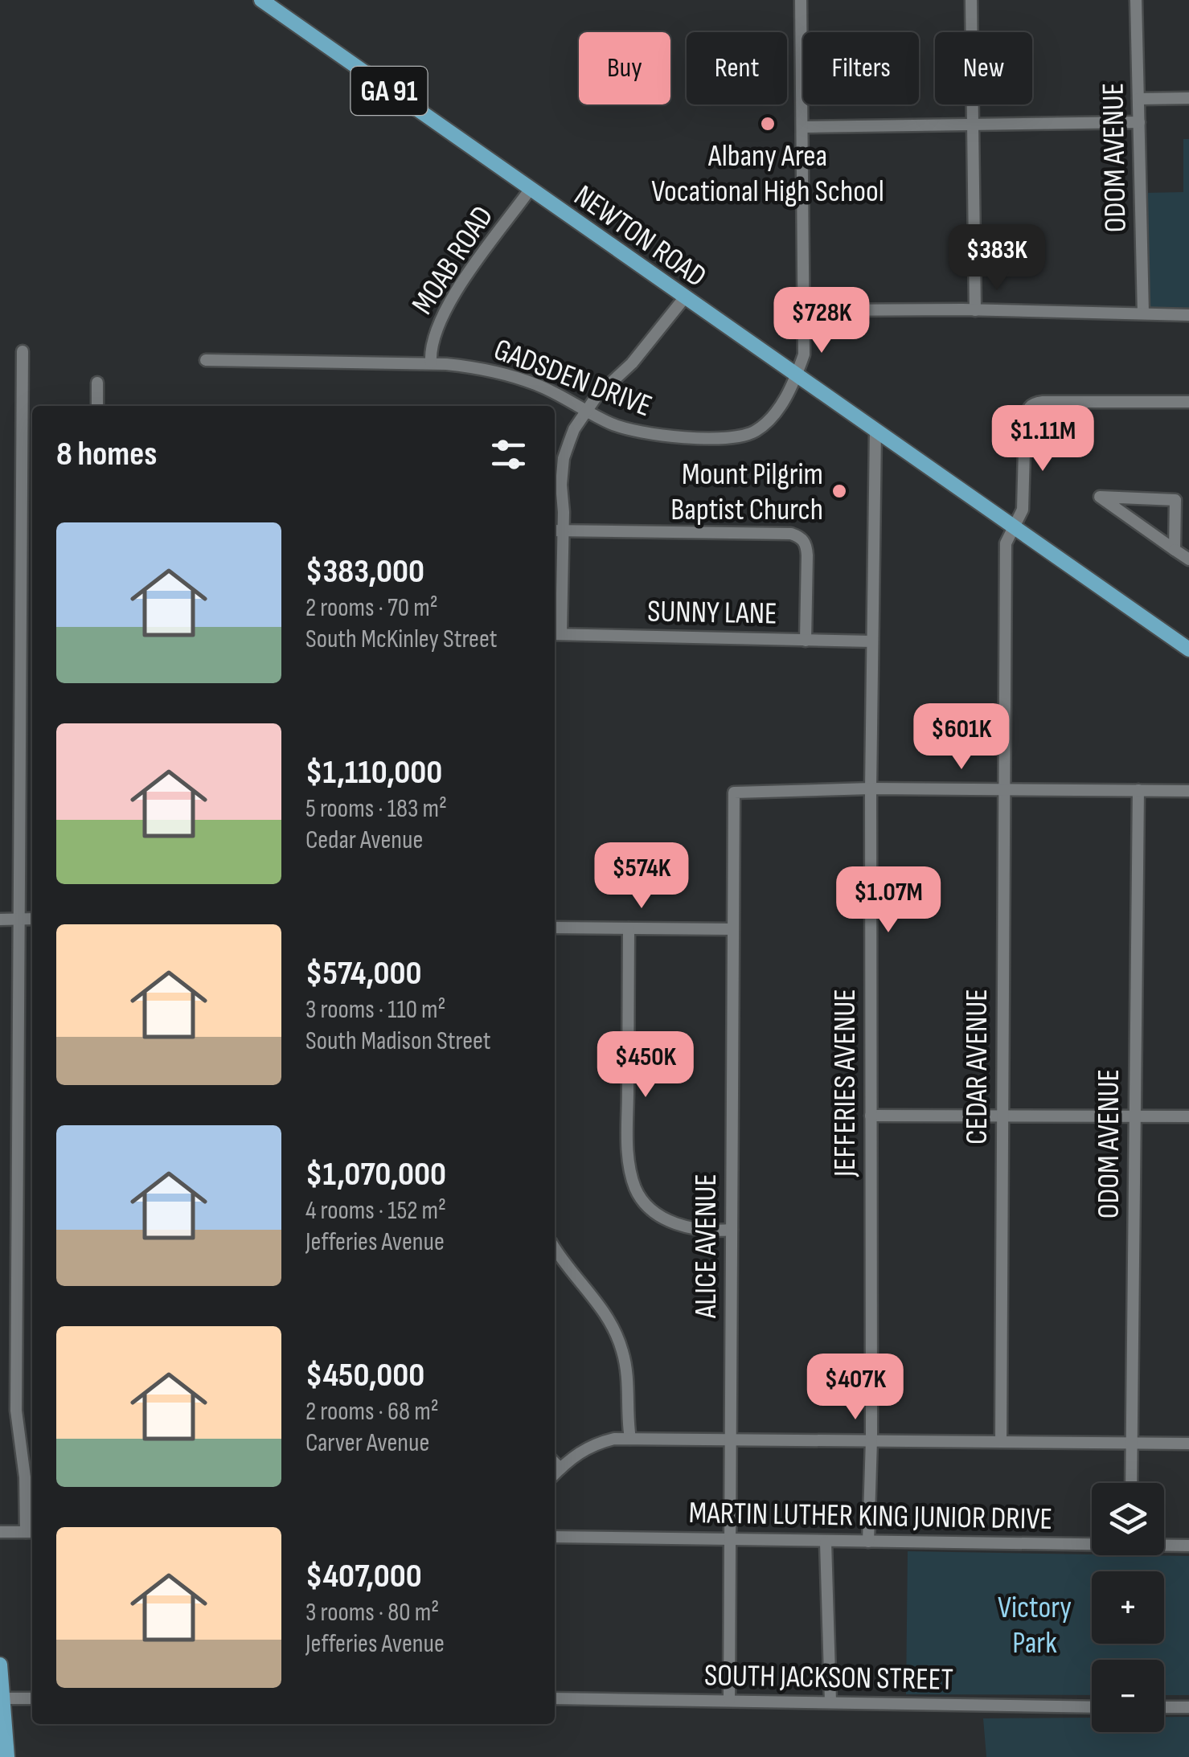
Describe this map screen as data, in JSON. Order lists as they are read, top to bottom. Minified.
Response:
{"streets":{"main road":["GA 91","NEWTON ROAD"],"street":["ODOM AVENUE","MOAB ROAD","GADSDEN DRIVE","SUNNY LANE","CEDAR AVENUE","JEFFERIES AVENUE","ALICE AVENUE","MARTIN LUTHER KING JUNIOR DRIVE","SOUTH JACKSON STREET"]},"crossings":[["NEWTON ROAD","MOAB ROAD"],["NEWTON ROAD","GADSDEN DRIVE"],["NEWTON ROAD","CEDAR AVENUE"],["NEWTON ROAD","JEFFERIES AVENUE"],["MOAB ROAD","GADSDEN DRIVE"],["SUNNY LANE","JEFFERIES AVENUE"],["JEFFERIES AVENUE","ALICE AVENUE"],["JEFFERIES AVENUE","MARTIN LUTHER KING JUNIOR DRIVE"],["ALICE AVENUE","MARTIN LUTHER KING JUNIOR DRIVE"],["ALICE AVENUE","SOUTH JACKSON STREET"]],"parks":["Victory Park"],"places":["Albany Area Vocational High School","Mount Pilgrim Baptist Church"],"page":{"chip":["Buy","Rent","Filters","New"],"price":["$383K","$728K","$1.11M","$601K","$574K","$1.07M","$450K","$407K"],"heading":"8 homes","list":[{"name":"$383,000","note":"2 rooms · 70 m² · South McKinley Street"},{"name":"$1,110,000","note":"5 rooms · 183 m² · Cedar Avenue"},{"name":"$574,000","note":"3 rooms · 110 m² · South Madison Street"},{"name":"$1,070,000","note":"4 rooms · 152 m² · Jefferies Avenue"},{"name":"$450,000","note":"2 rooms · 68 m² · Carver Avenue"},{"name":"$407,000","note":"3 rooms · 80 m² · Jefferies Avenue"}],"map_buttons":["+","−"]}}
